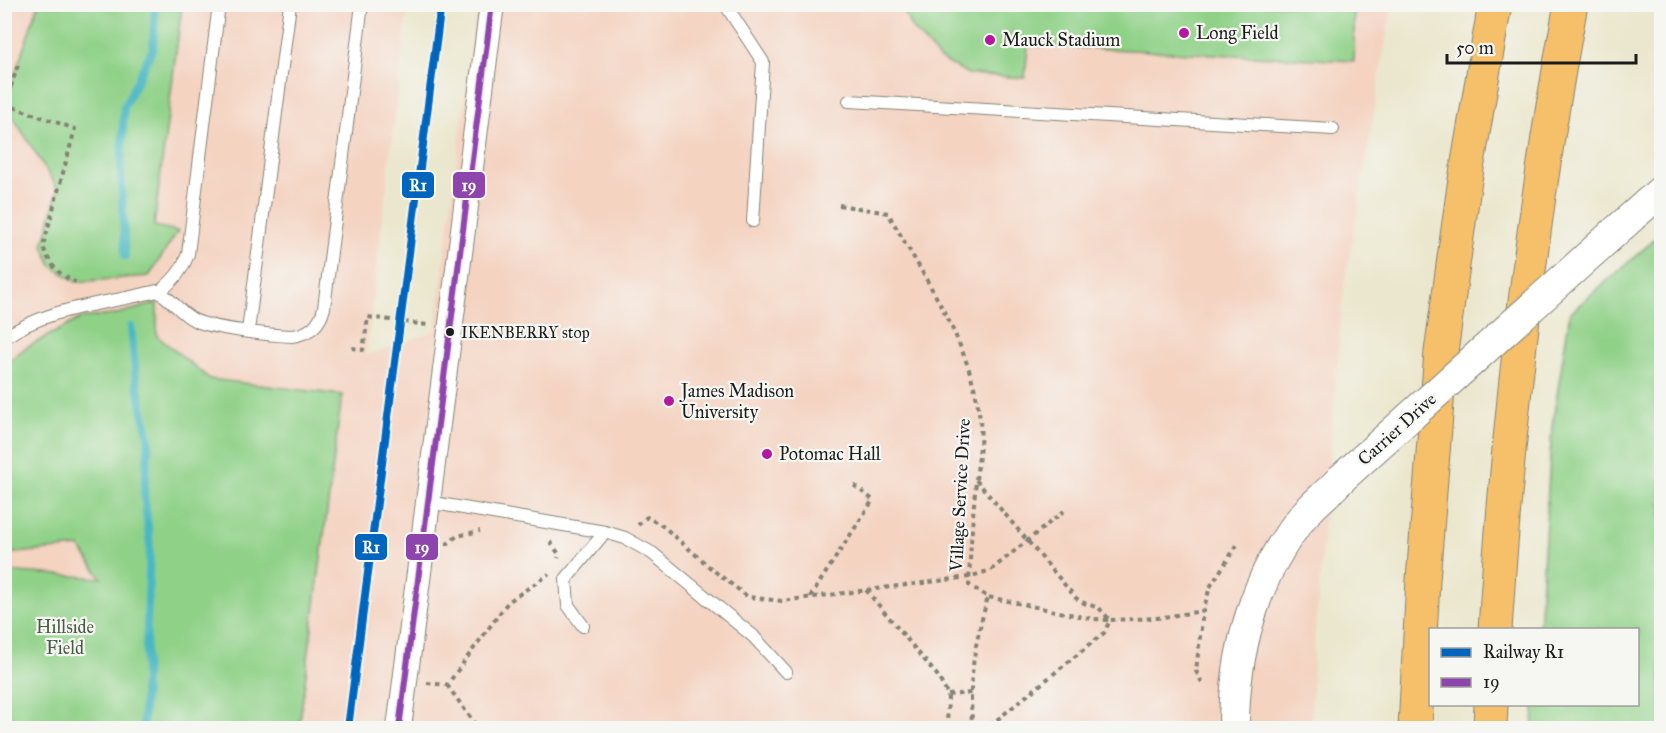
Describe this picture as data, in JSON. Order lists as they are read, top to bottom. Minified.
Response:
{"streets":{"street":["Carrier Drive"],"path":["Village Service Drive"]},"parks":["Hillside Field"],"places":["Long Field","Mauck Stadium","IKENBERRY stop","James Madison University","Potomac Hall"],"lines":["rail line R1","transit line 19"],"legend":["Railway R1","19"],"scale_bar":"50 m"}
